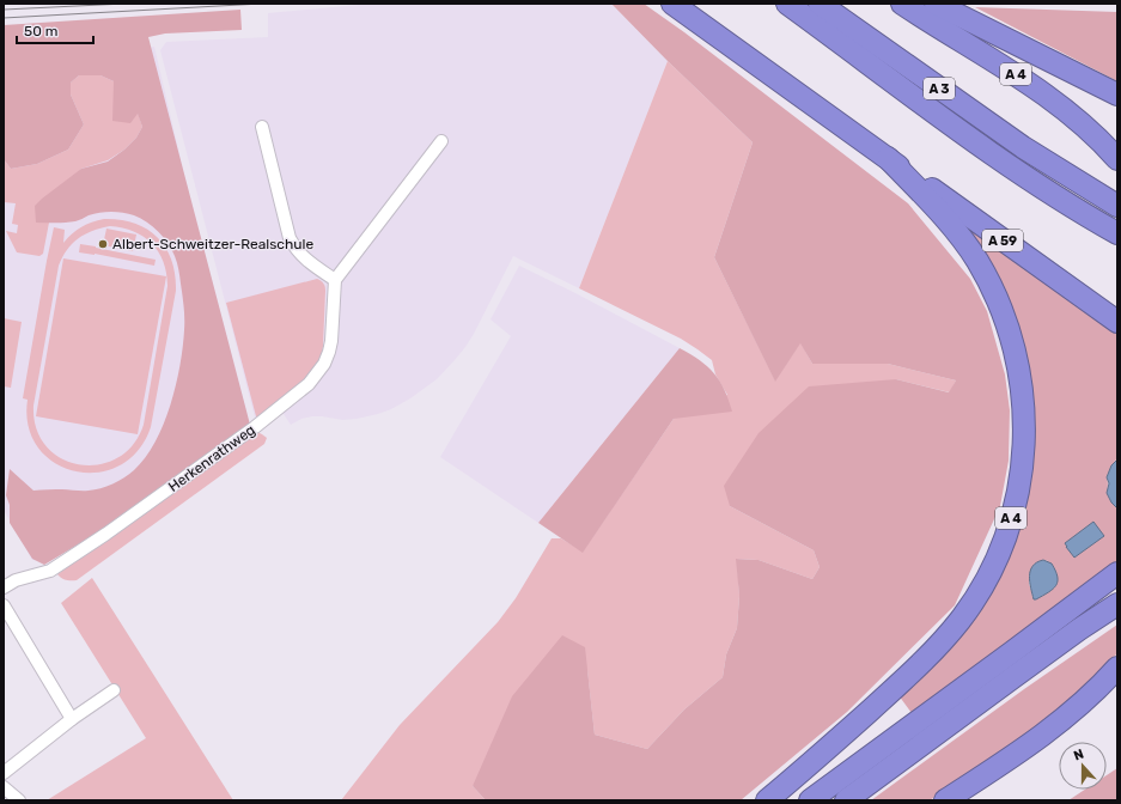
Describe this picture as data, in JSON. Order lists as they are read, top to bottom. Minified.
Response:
{"streets":{"highway":["A 4","A 3","A 59"],"street":["Herkenrathweg"]},"crossings":[["A 4","A 59"]],"places":["Albert-Schweitzer-Realschule"],"scale_bar":"50 m","north":"top"}
